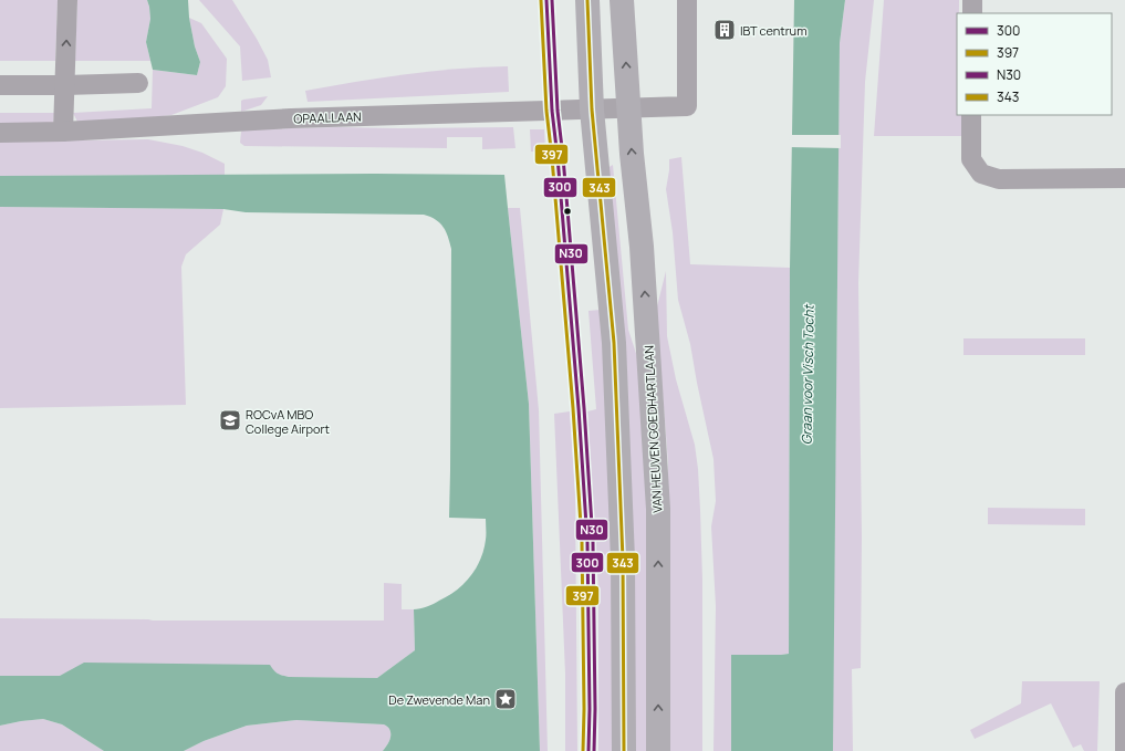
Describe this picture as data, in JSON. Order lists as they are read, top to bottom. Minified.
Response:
{"streets":{"main road":["VAN HEUVEN GOEDHARTLAAN"],"street":["OPAALLAAN"]},"water":["Graan voor Visch Tocht"],"places":{"building":["IBT centrum"],"school or university":["ROCvA MBO College Airport"],"place":["De Zwevende Man"]},"lines":["transit line 300","transit line 397","transit line N30","transit line 343"],"legend":["300","397","N30","343"]}
